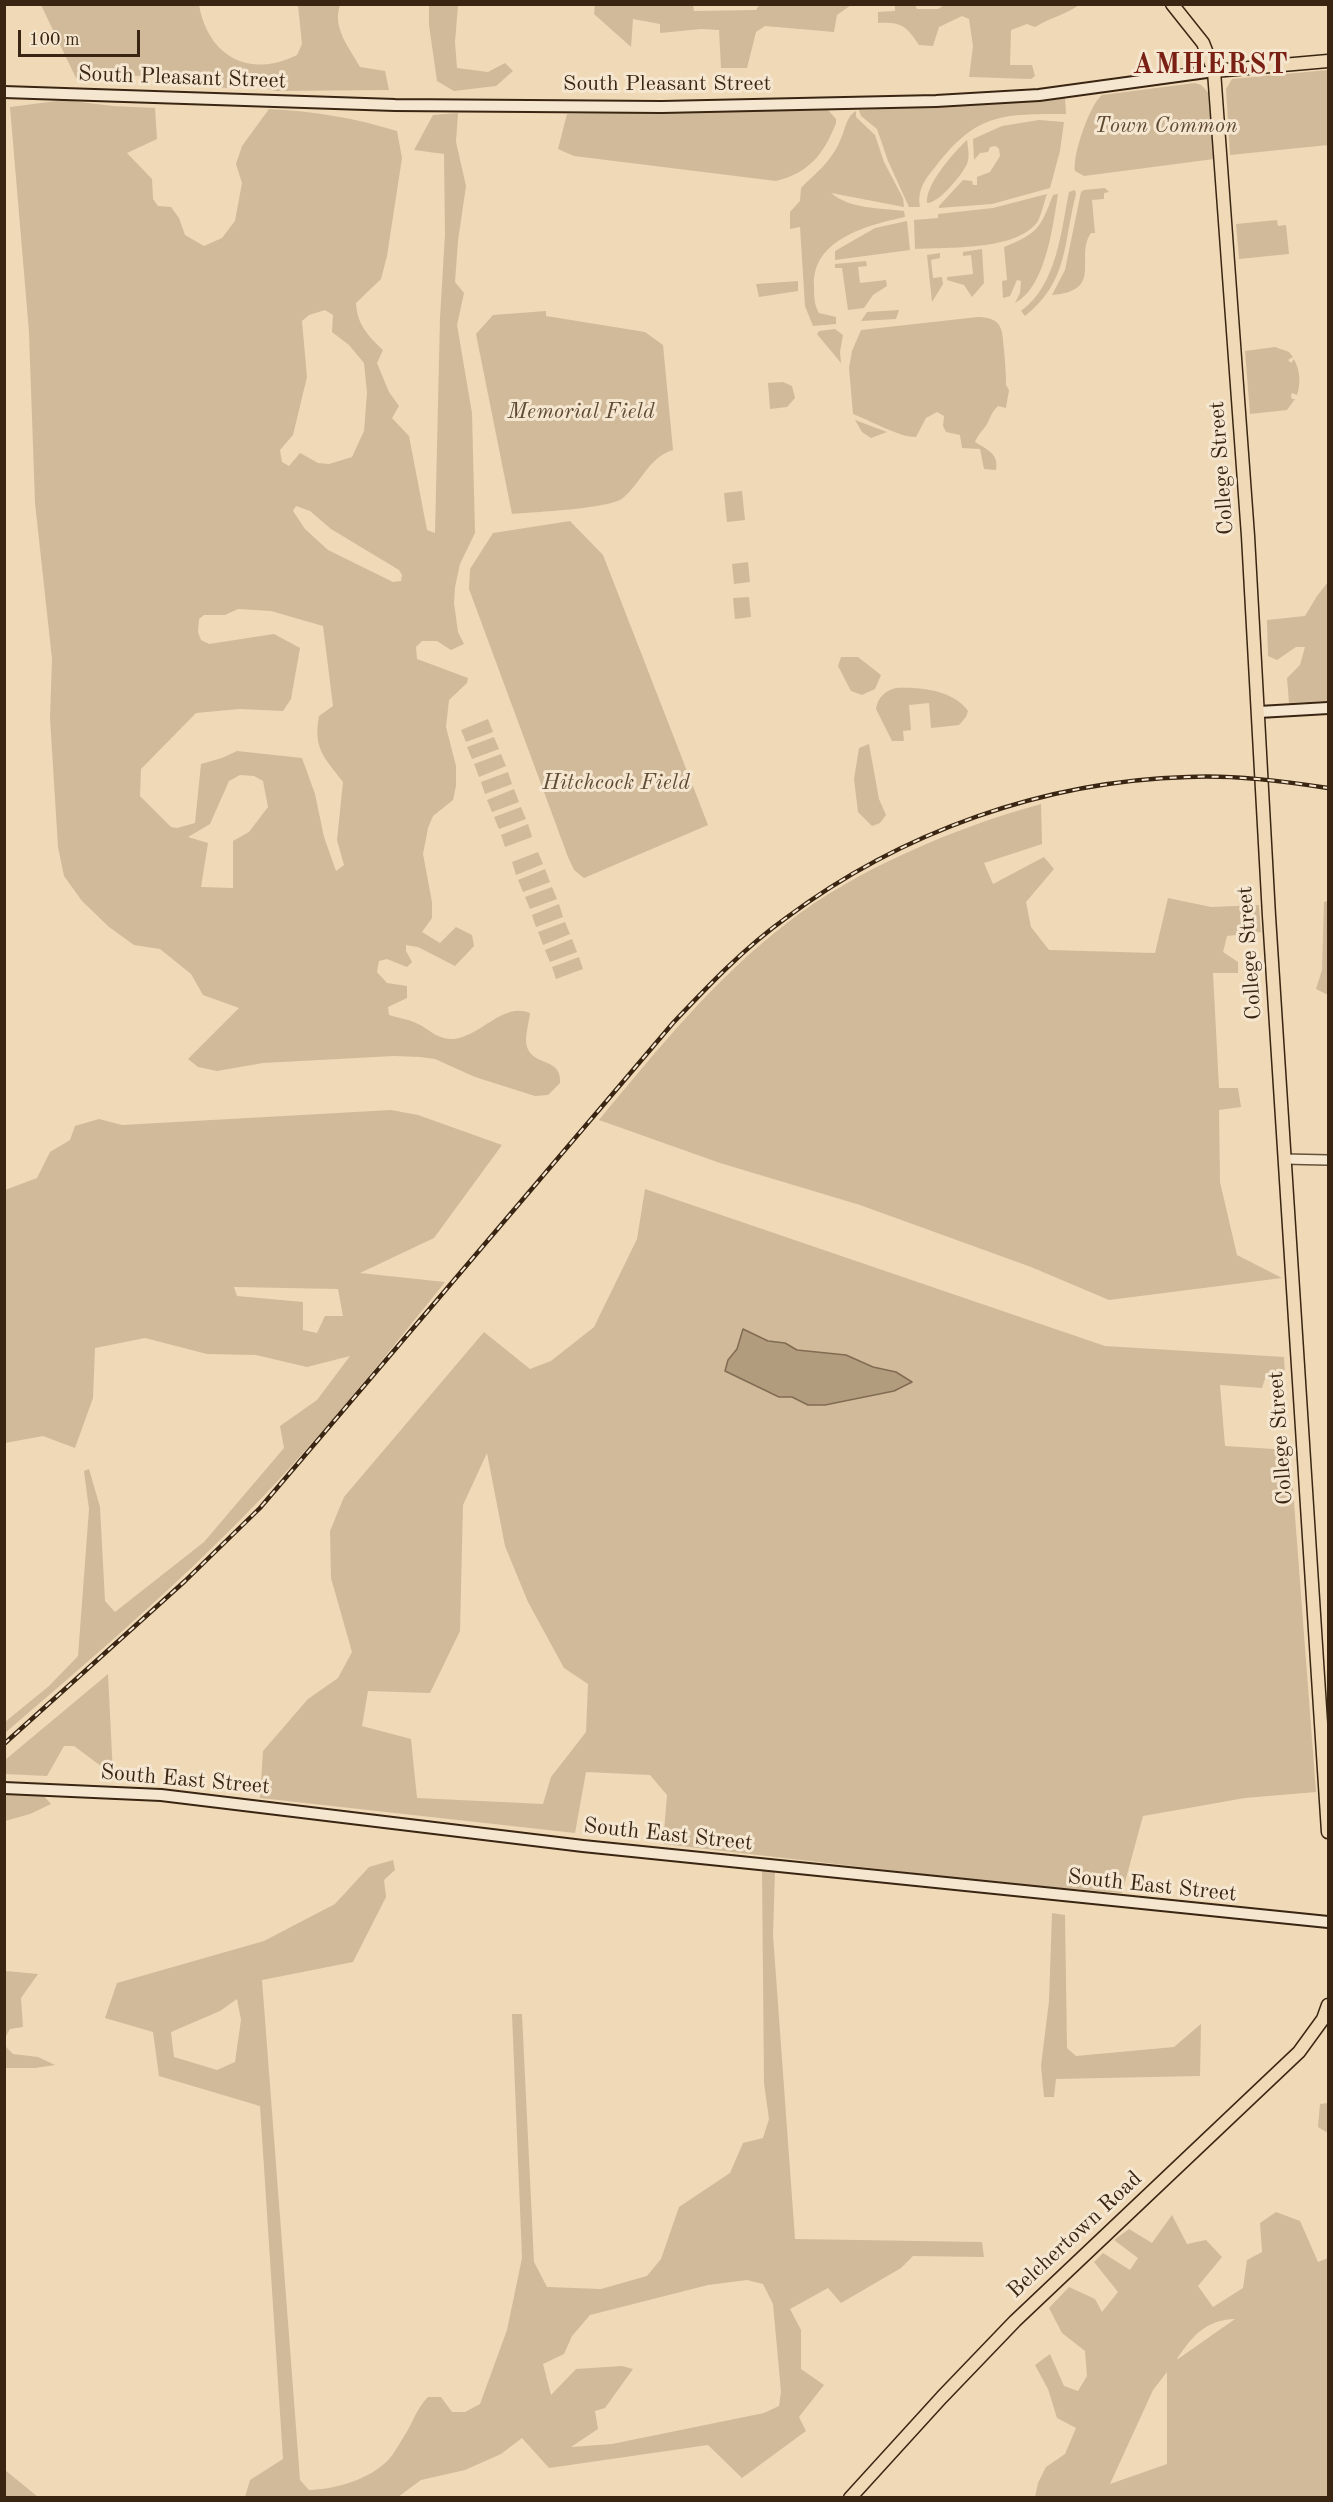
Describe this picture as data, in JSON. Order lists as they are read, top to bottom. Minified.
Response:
{"streets":{"main road":["South Pleasant Street","College Street","South East Street","Belchertown Road"]},"crossings":[["South Pleasant Street","College Street"]],"districts":["AMHERST"],"parks":["Town Common","Memorial Field","Hitchcock Field"],"scale_bar":"100 m"}
